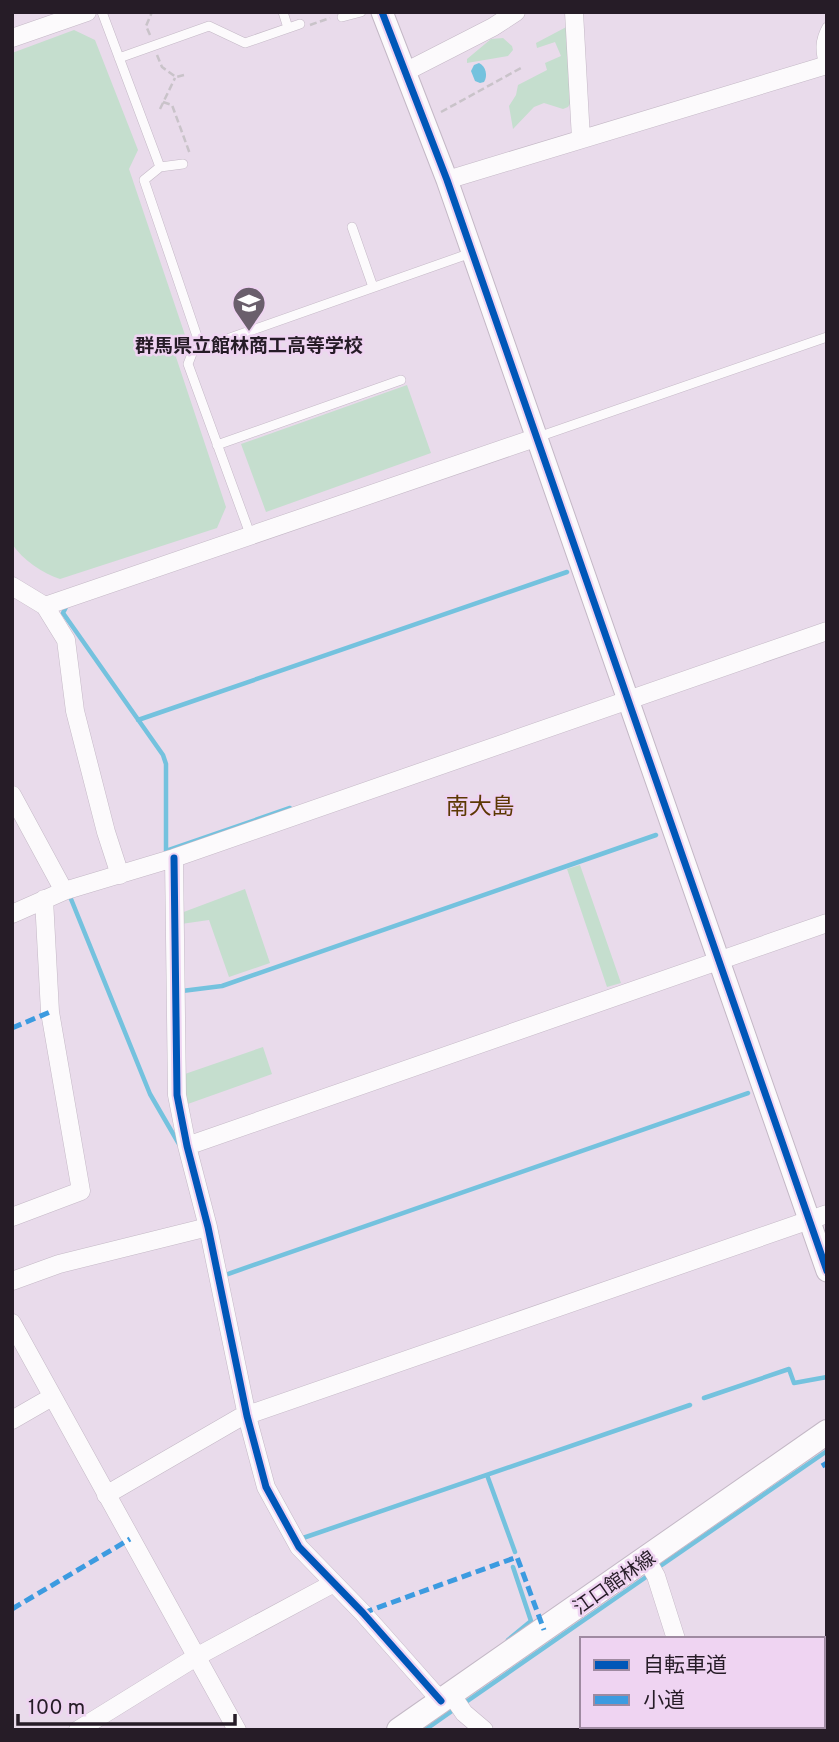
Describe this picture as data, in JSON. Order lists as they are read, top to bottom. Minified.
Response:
{"streets":{"main road":["江口館林線"]},"districts":["南大島"],"places":{"school or university":["群馬県立館林商工高等学校"]},"legend":["自転車道","小道"],"scale_bar":"100 m"}
